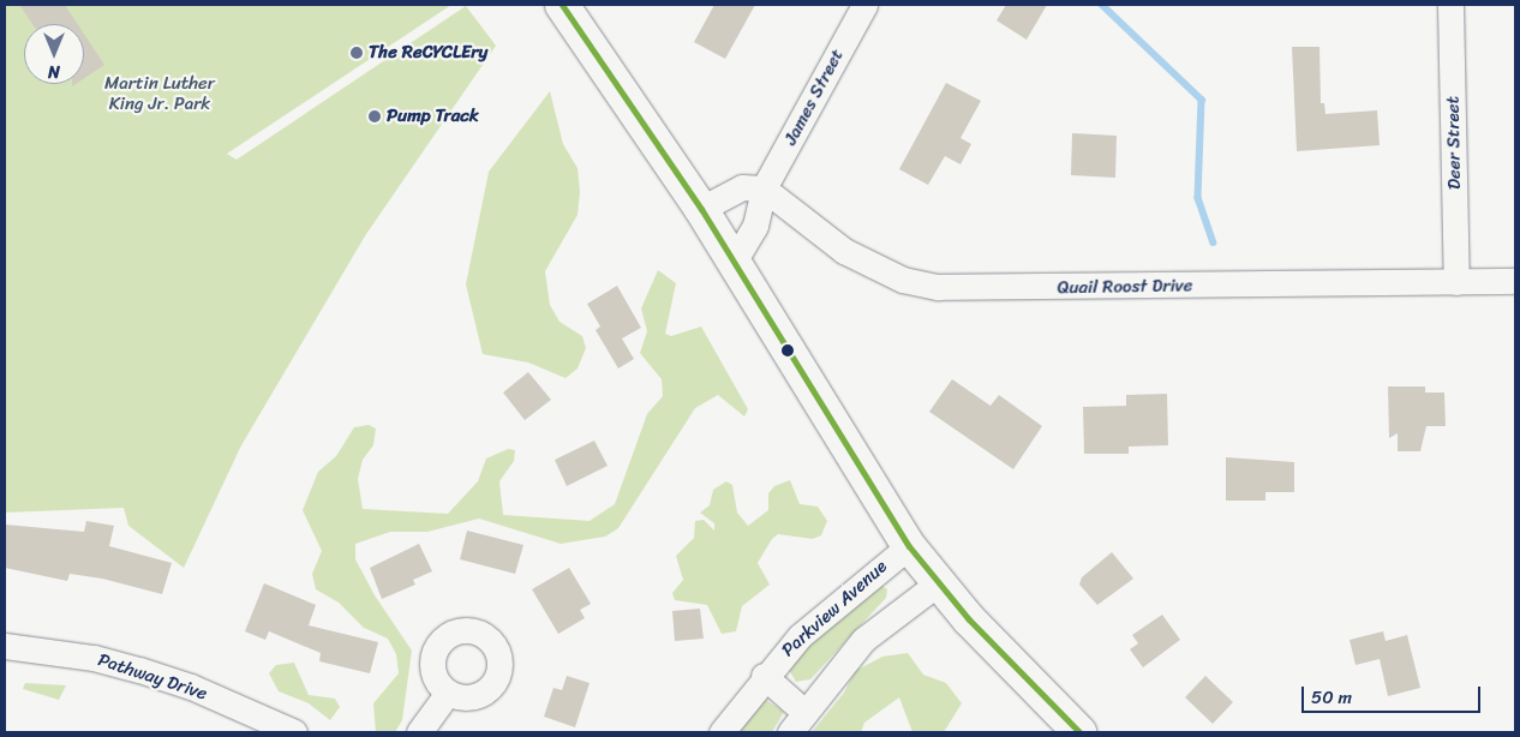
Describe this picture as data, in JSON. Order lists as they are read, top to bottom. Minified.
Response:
{"streets":{"street":["James Street","Deer Street","Quail Roost Drive","Parkview Avenue","Pathway Drive"]},"crossings":[["James Street","Quail Roost Drive"],["Deer Street","Quail Roost Drive"]],"parks":["Martin Luther King Jr. Park"],"places":["The ReCYCLEry","Pump Track"],"scale_bar":"50 m","north":"bottom"}
